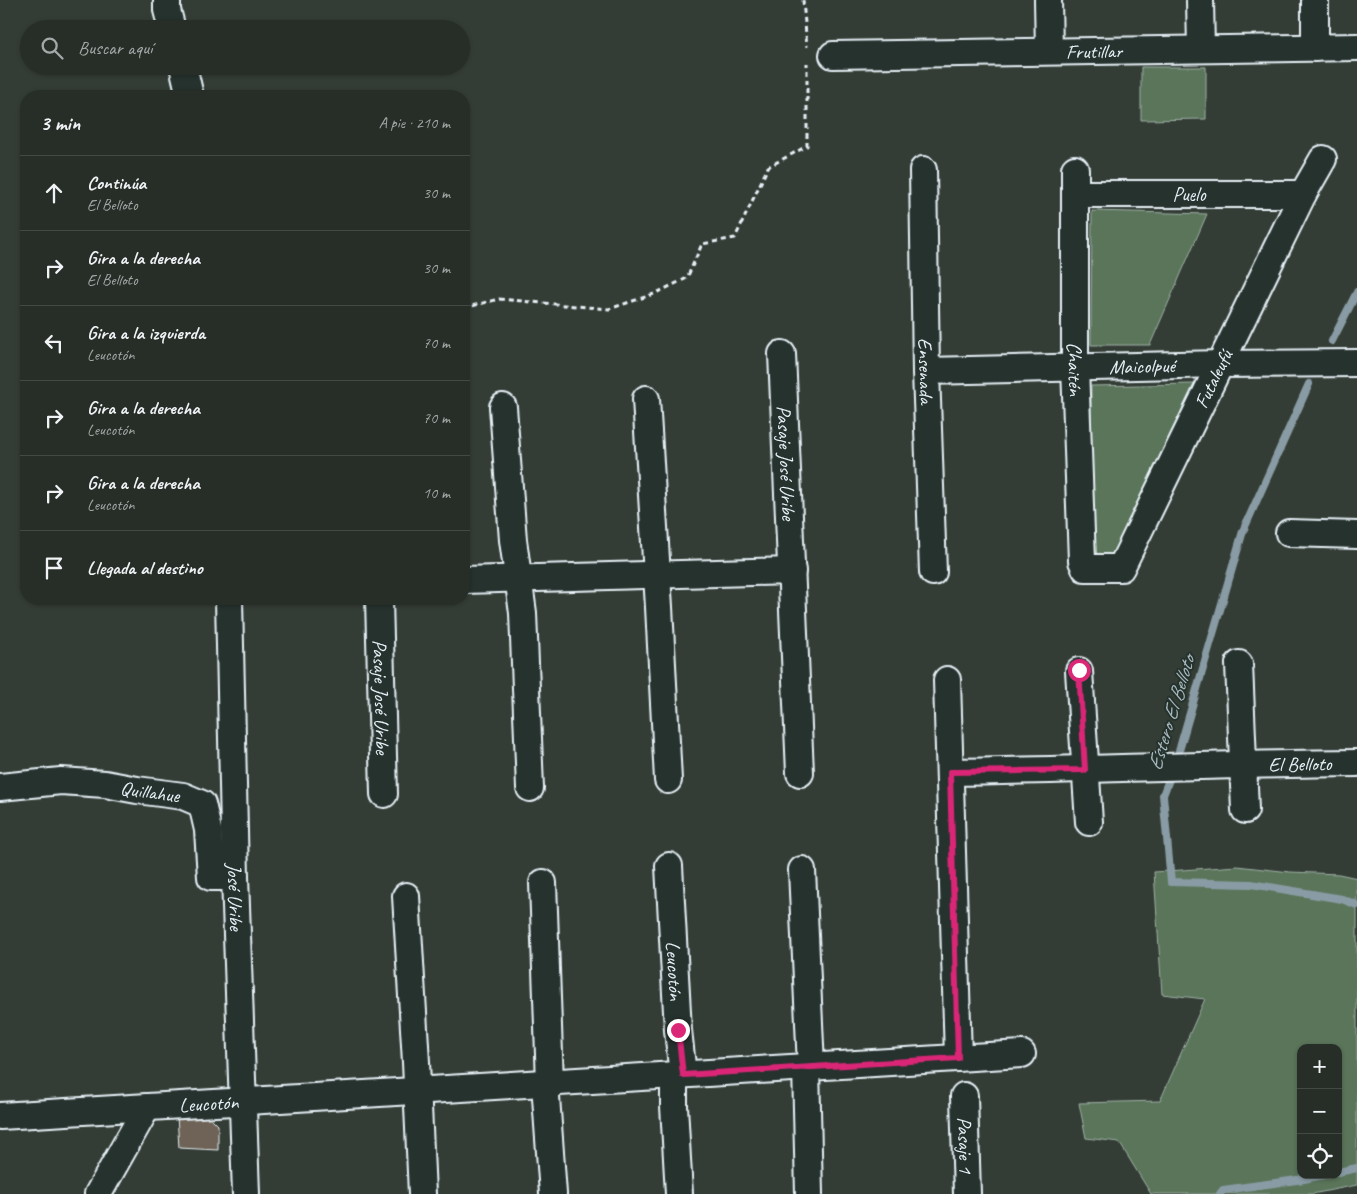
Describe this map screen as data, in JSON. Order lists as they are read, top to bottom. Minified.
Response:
{"streets":{"street":["Frutillar","Puelo","Maicolpué","Chaitén","Ensenada","Futaleufú","Pasaje José Uribe","El Belloto","Quillahue","José Uribe","Leucotón","Pasaje 1"]},"crossings":[["Puelo","Chaitén"],["Puelo","Futaleufú"],["Maicolpué","Chaitén"],["Maicolpué","Ensenada"],["Maicolpué","Futaleufú"],["Chaitén","Futaleufú"],["Quillahue","José Uribe"],["José Uribe","Leucotón"]],"water":["Estero El Belloto"],"page":{"search":"Buscar aquí","heading":["3 min","A pie · 210 m"],"list":[["Continúa","El Belloto","30 m"],["Gira a la derecha","El Belloto","30 m"],["Gira a la izquierda","Leucotón","70 m"],["Gira a la derecha","Leucotón","70 m"],["Gira a la derecha","Leucotón","10 m"],"Llegada al destino"],"map_buttons":["+","−"]}}
